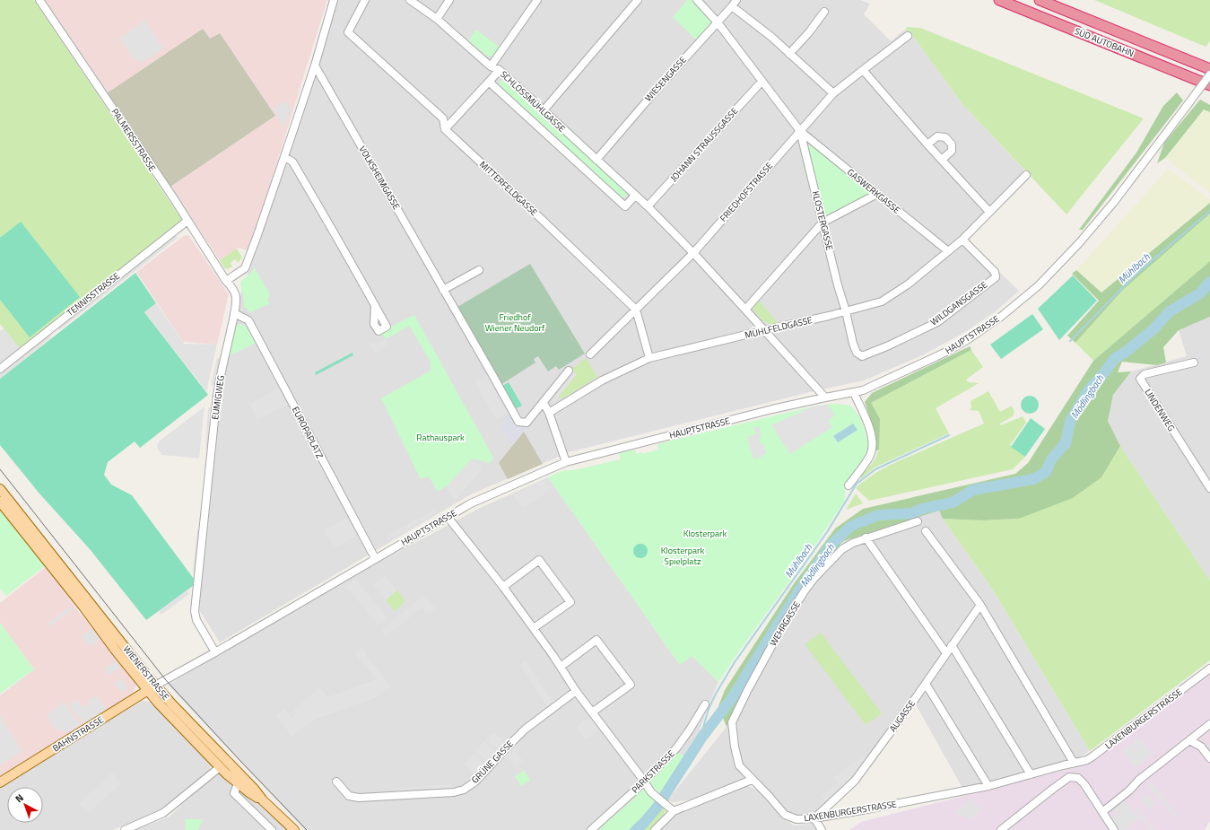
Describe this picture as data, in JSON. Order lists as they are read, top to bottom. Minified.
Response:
{"streets":{"highway":["SÜD AUTOBAHN"],"main road":["WIENERSTRASSE","BAHNSTRASSE"],"street":["WIESENGASSE","SCHLOSSMÜHLGASSE","PALMERSSTRASSE","JOHANN STRAUSSGASSE","VOLKSHEIMGASSE","MITTERFELDGASSE","GASWERKGASSE","FRIEDHOFSTRASSE","KLOSTERGASSE","TENNISSTRASSE","WILDGANSGASSE","MÜHLFELDGASSE","HAUPTSTRASSE","EUMIGWEG","LINDENWEG","EUROPAPLATZ","WEHRGASSE","AUGASSE","LAXENBURGERSTRASSE","GRÜNE GASSE","PARKSTRASSE"]},"crossings":[["WIESENGASSE","SCHLOSSMÜHLGASSE"],["SCHLOSSMÜHLGASSE","JOHANN STRAUSSGASSE"],["SCHLOSSMÜHLGASSE","FRIEDHOFSTRASSE"],["SCHLOSSMÜHLGASSE","MÜHLFELDGASSE"],["SCHLOSSMÜHLGASSE","HAUPTSTRASSE"],["PALMERSSTRASSE","TENNISSTRASSE"],["PALMERSSTRASSE","EUMIGWEG"],["MITTERFELDGASSE","FRIEDHOFSTRASSE"],["GASWERKGASSE","FRIEDHOFSTRASSE"],["GASWERKGASSE","KLOSTERGASSE"],["GASWERKGASSE","MÜHLFELDGASSE"],["FRIEDHOFSTRASSE","KLOSTERGASSE"],["KLOSTERGASSE","WILDGANSGASSE"],["KLOSTERGASSE","MÜHLFELDGASSE"],["WILDGANSGASSE","MÜHLFELDGASSE"],["HAUPTSTRASSE","EUMIGWEG"],["HAUPTSTRASSE","EUROPAPLATZ"],["HAUPTSTRASSE","WIENERSTRASSE"],["HAUPTSTRASSE","BAHNSTRASSE"],["EUMIGWEG","EUROPAPLATZ"],["WEHRGASSE","LAXENBURGERSTRASSE"],["WIENERSTRASSE","BAHNSTRASSE"],["AUGASSE","LAXENBURGERSTRASSE"]],"water":["Mühlbach","Mödlingbach"],"parks":["Friedhof Wiener Neudorf","Rathauspark","Klosterpark","Klosterpark Spielplatz"],"north":"top left"}
